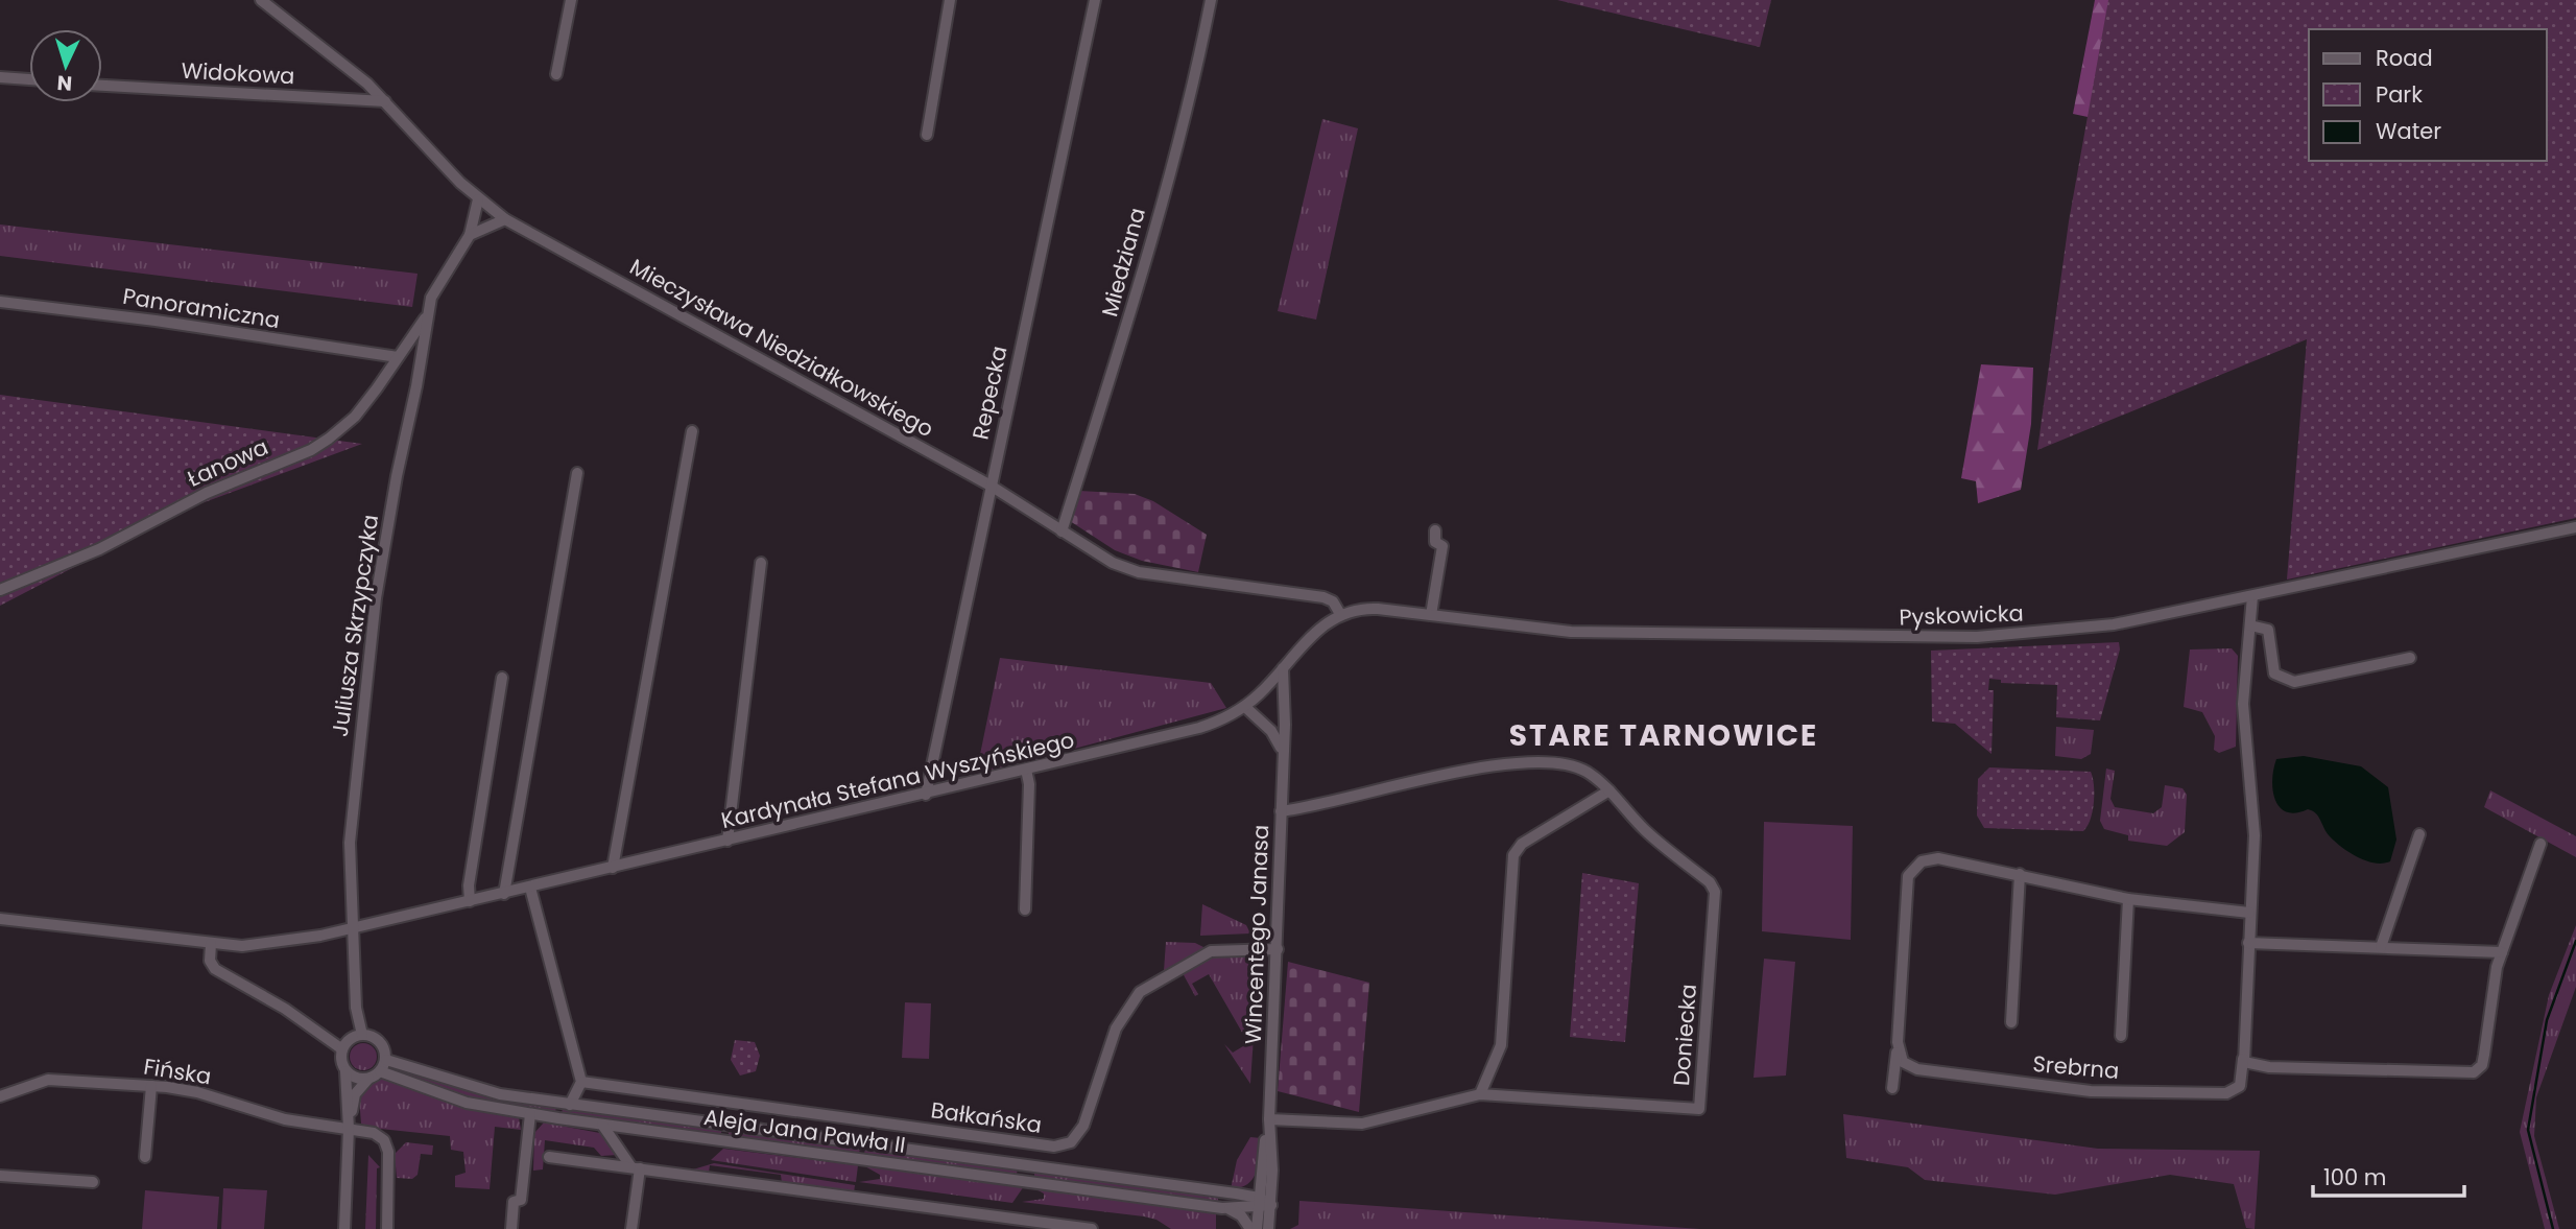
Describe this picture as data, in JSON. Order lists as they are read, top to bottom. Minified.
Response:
{"streets":{"street":["Widokowa","Miedziana","Panoramiczna","Mieczysława Niedziałkowskiego","Repecka","Łanowa","Pyskowicka","Juliusza Skrzypczyka","Kardynała Stefana Wyszyńskiego","Wincentego Janasa","Doniecka","Srebrna","Fińska","Bałkańska","Aleja Jana Pawła II"]},"crossings":[["Widokowa","Mieczysława Niedziałkowskiego"],["Miedziana","Mieczysława Niedziałkowskiego"],["Panoramiczna","Łanowa"],["Mieczysława Niedziałkowskiego","Repecka"],["Mieczysława Niedziałkowskiego","Pyskowicka"],["Mieczysława Niedziałkowskiego","Juliusza Skrzypczyka"],["Mieczysława Niedziałkowskiego","Kardynała Stefana Wyszyńskiego"],["Repecka","Kardynała Stefana Wyszyńskiego"],["Łanowa","Juliusza Skrzypczyka"],["Pyskowicka","Kardynała Stefana Wyszyńskiego"],["Pyskowicka","Srebrna"],["Juliusza Skrzypczyka","Kardynała Stefana Wyszyńskiego"],["Juliusza Skrzypczyka","Aleja Jana Pawła II"],["Kardynała Stefana Wyszyńskiego","Wincentego Janasa"],["Wincentego Janasa","Doniecka"],["Wincentego Janasa","Bałkańska"],["Wincentego Janasa","Aleja Jana Pawła II"]],"districts":["STARE TARNOWICE"],"legend":["Road","Park","Water"],"scale_bar":"100 m","north":"bottom"}
